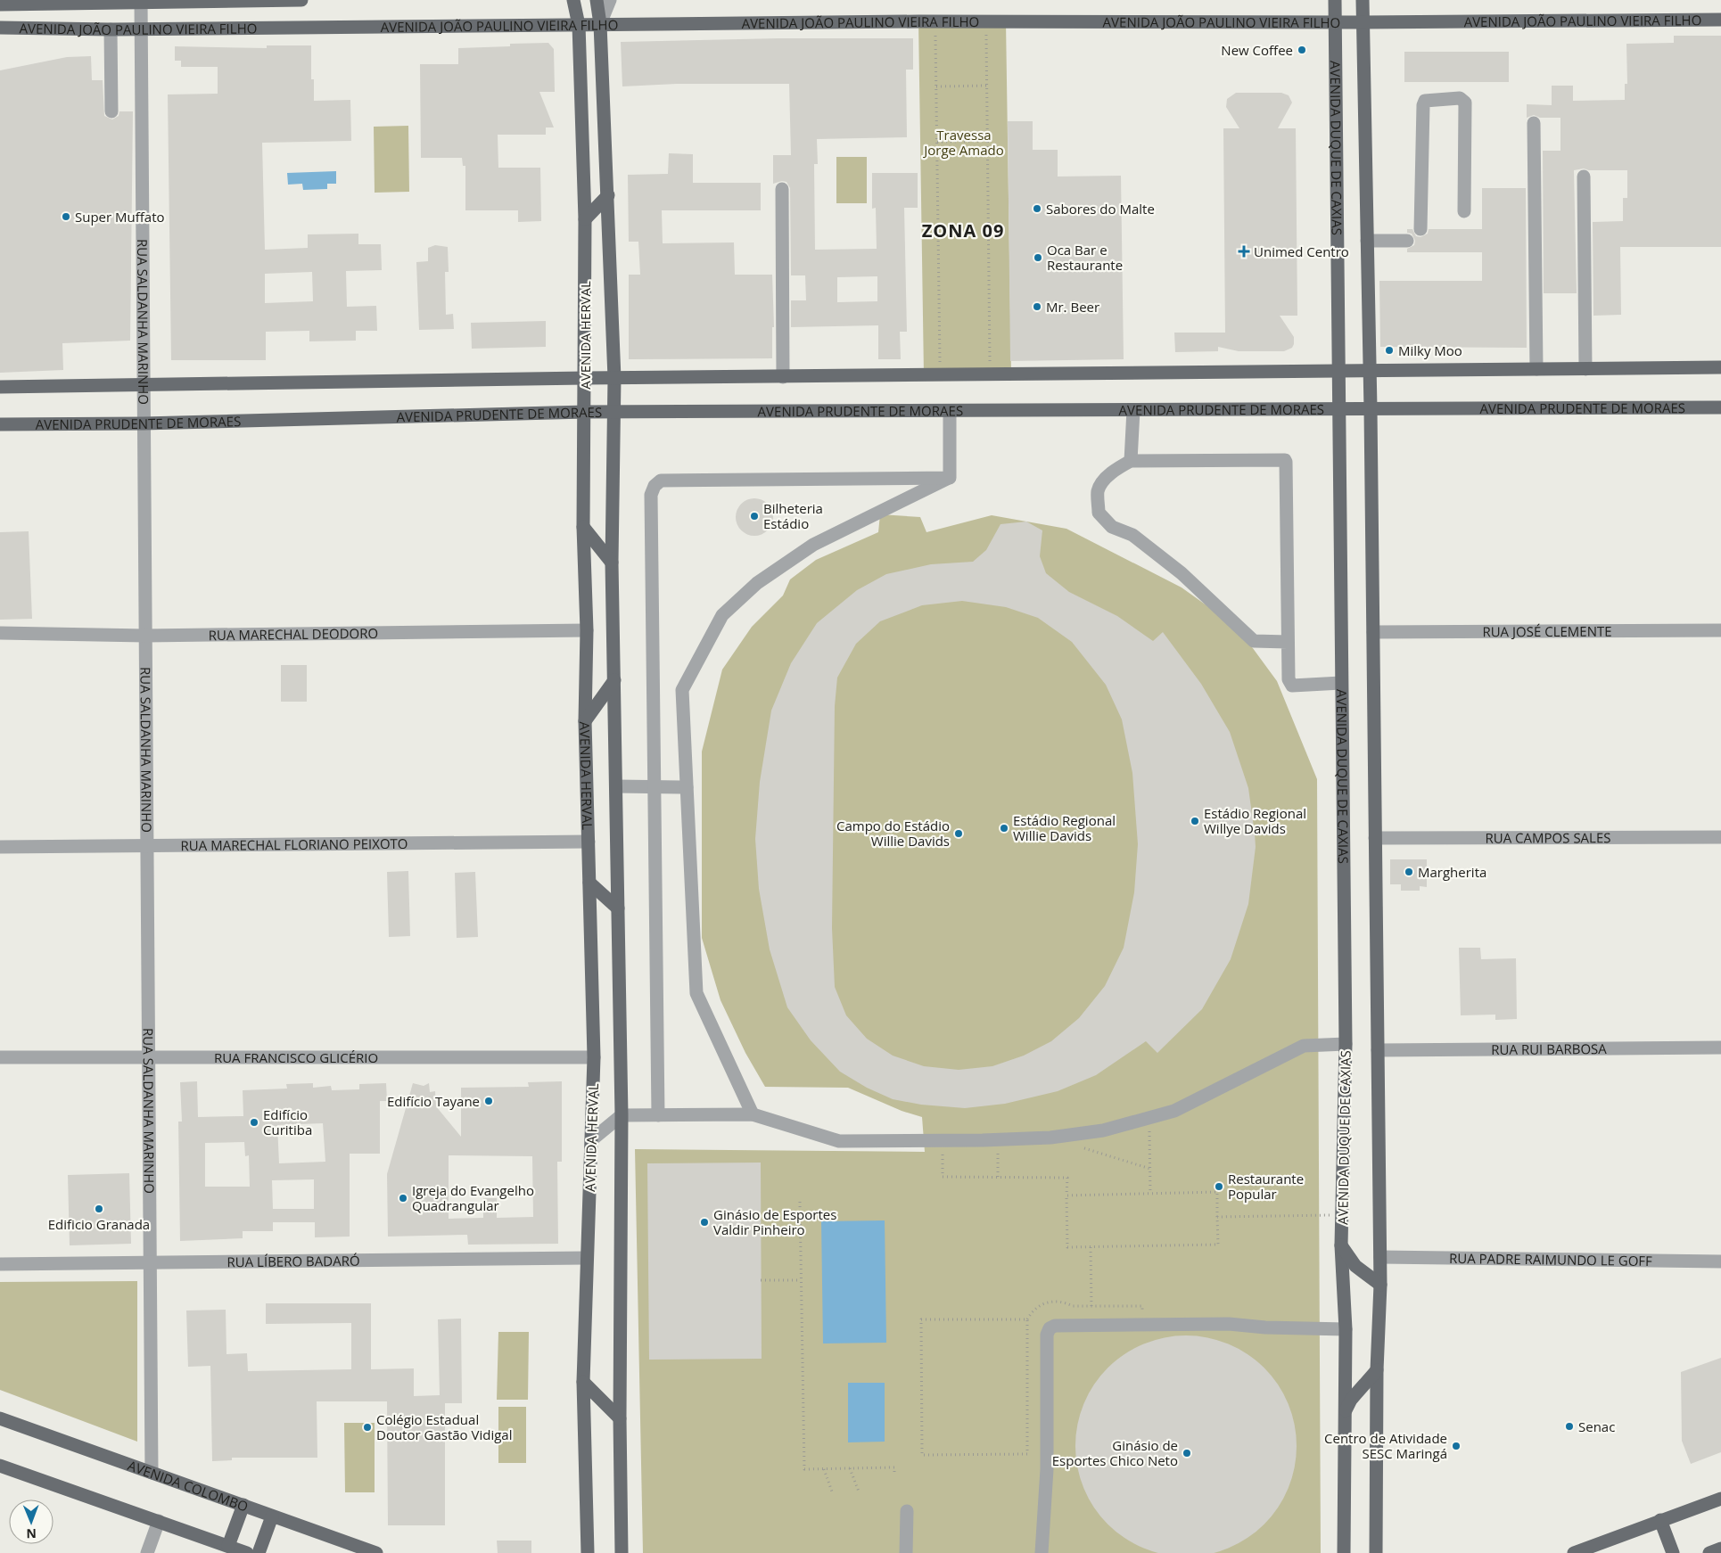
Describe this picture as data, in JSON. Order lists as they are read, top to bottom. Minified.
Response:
{"streets":{"main road":["AVENIDA JOÃO PAULINO VIEIRA FILHO","AVENIDA DUQUE DE CAXIAS","AVENIDA HERVAL","AVENIDA PRUDENTE DE MORAES","AVENIDA COLOMBO"],"street":["RUA SALDANHA MARINHO","RUA JOSÉ CLEMENTE","RUA MARECHAL DEODORO","RUA CAMPOS SALES","RUA MARECHAL FLORIANO PEIXOTO","RUA RUI BARBOSA","RUA FRANCISCO GLICÉRIO","RUA PADRE RAIMUNDO LE GOFF","RUA LÍBERO BADARÓ"]},"crossings":[["AVENIDA JOÃO PAULINO VIEIRA FILHO","AVENIDA DUQUE DE CAXIAS"],["AVENIDA JOÃO PAULINO VIEIRA FILHO","RUA SALDANHA MARINHO"],["AVENIDA JOÃO PAULINO VIEIRA FILHO","AVENIDA HERVAL"],["AVENIDA DUQUE DE CAXIAS","AVENIDA PRUDENTE DE MORAES"],["RUA SALDANHA MARINHO","AVENIDA PRUDENTE DE MORAES"],["RUA SALDANHA MARINHO","RUA MARECHAL DEODORO"],["RUA SALDANHA MARINHO","RUA MARECHAL FLORIANO PEIXOTO"],["RUA SALDANHA MARINHO","RUA FRANCISCO GLICÉRIO"],["RUA SALDANHA MARINHO","RUA LÍBERO BADARÓ"],["RUA SALDANHA MARINHO","AVENIDA COLOMBO"],["AVENIDA HERVAL","AVENIDA PRUDENTE DE MORAES"],["AVENIDA HERVAL","RUA MARECHAL DEODORO"],["AVENIDA HERVAL","RUA MARECHAL FLORIANO PEIXOTO"],["AVENIDA HERVAL","RUA FRANCISCO GLICÉRIO"],["AVENIDA HERVAL","RUA LÍBERO BADARÓ"]],"districts":["ZONA 09"],"parks":["Travessa Jorge Amado"],"places":{"other":["New Coffee","Sabores do Malte","Super Muffato","Oca Bar e Restaurante","Mr. Beer","Milky Moo","Bilheteria Estádio","Estádio Regional Willye Davids","Estádio Regional Willie Davids","Campo do Estádio Willie Davids","Margherita","Edifício Tayane","Edifício Curitiba","Restaurante Popular","Igreja do Evangelho Quadrangular","Edificio Granada","Ginásio de Esportes Valdir Pinheiro","Senac","Colégio Estadual Doutor Gastão Vidigal","Centro de Atividade SESC Maringá","Ginásio de Esportes Chico Neto"],"health":["Unimed Centro"]},"north":"bottom"}
